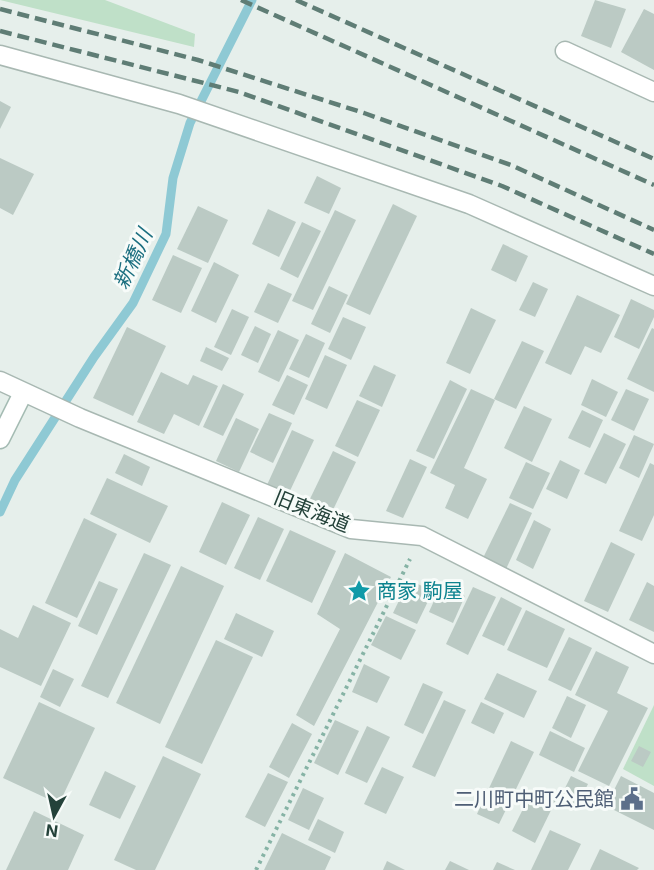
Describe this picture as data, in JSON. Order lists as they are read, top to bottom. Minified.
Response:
{"streets":{"street":["旧東海道"]},"water":["新橋川"],"places":{"place":["商家 駒屋"],"public building":["二川町中町公民館"]},"north":"bottom"}
